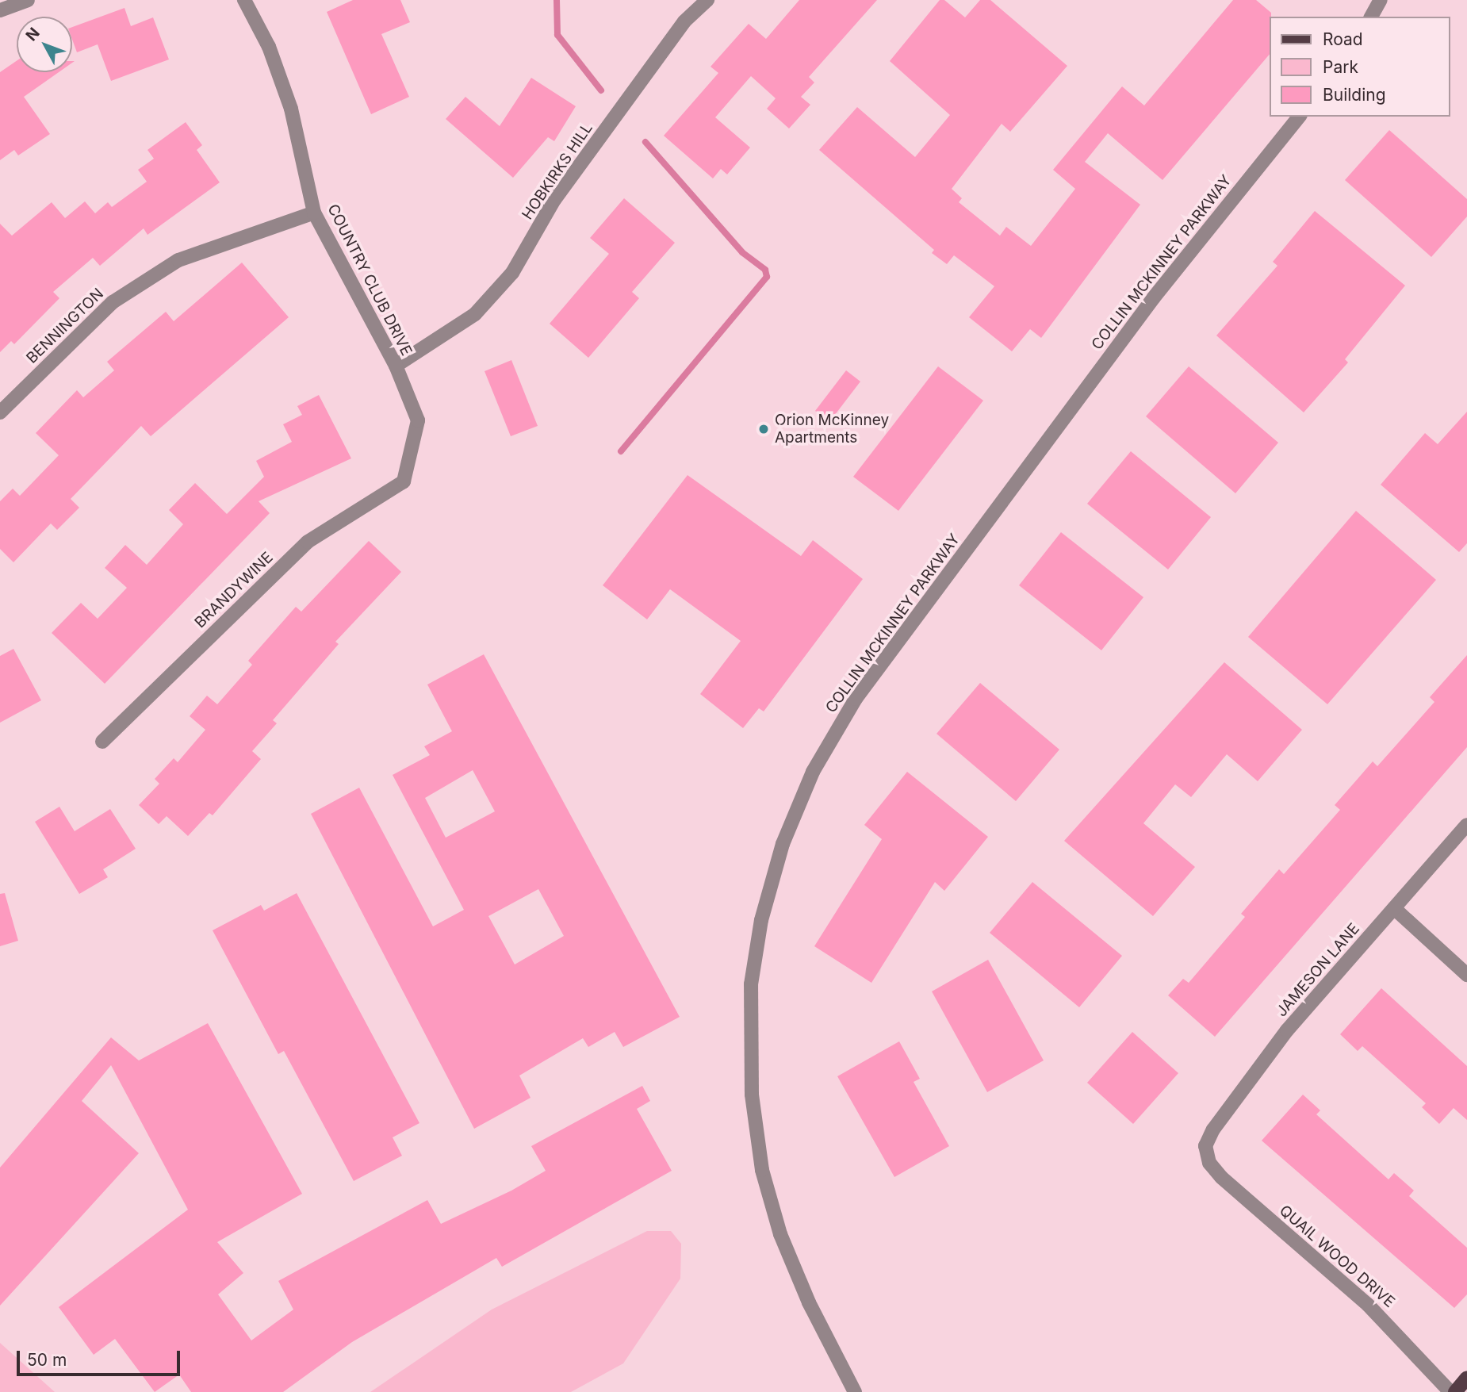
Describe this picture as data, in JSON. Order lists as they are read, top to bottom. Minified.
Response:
{"streets":{"street":["HOBKIRKS HILL","COLLIN MCKINNEY PARKWAY","COUNTRY CLUB DRIVE","BENNINGTON","BRANDYWINE","JAMESON LANE","QUAIL WOOD DRIVE"]},"crossings":[["HOBKIRKS HILL","COUNTRY CLUB DRIVE"],["COUNTRY CLUB DRIVE","BENNINGTON"],["COUNTRY CLUB DRIVE","BRANDYWINE"],["JAMESON LANE","QUAIL WOOD DRIVE"]],"places":["Orion McKinney Apartments"],"legend":["Road","Park","Building"],"scale_bar":"50 m","north":"top left"}
